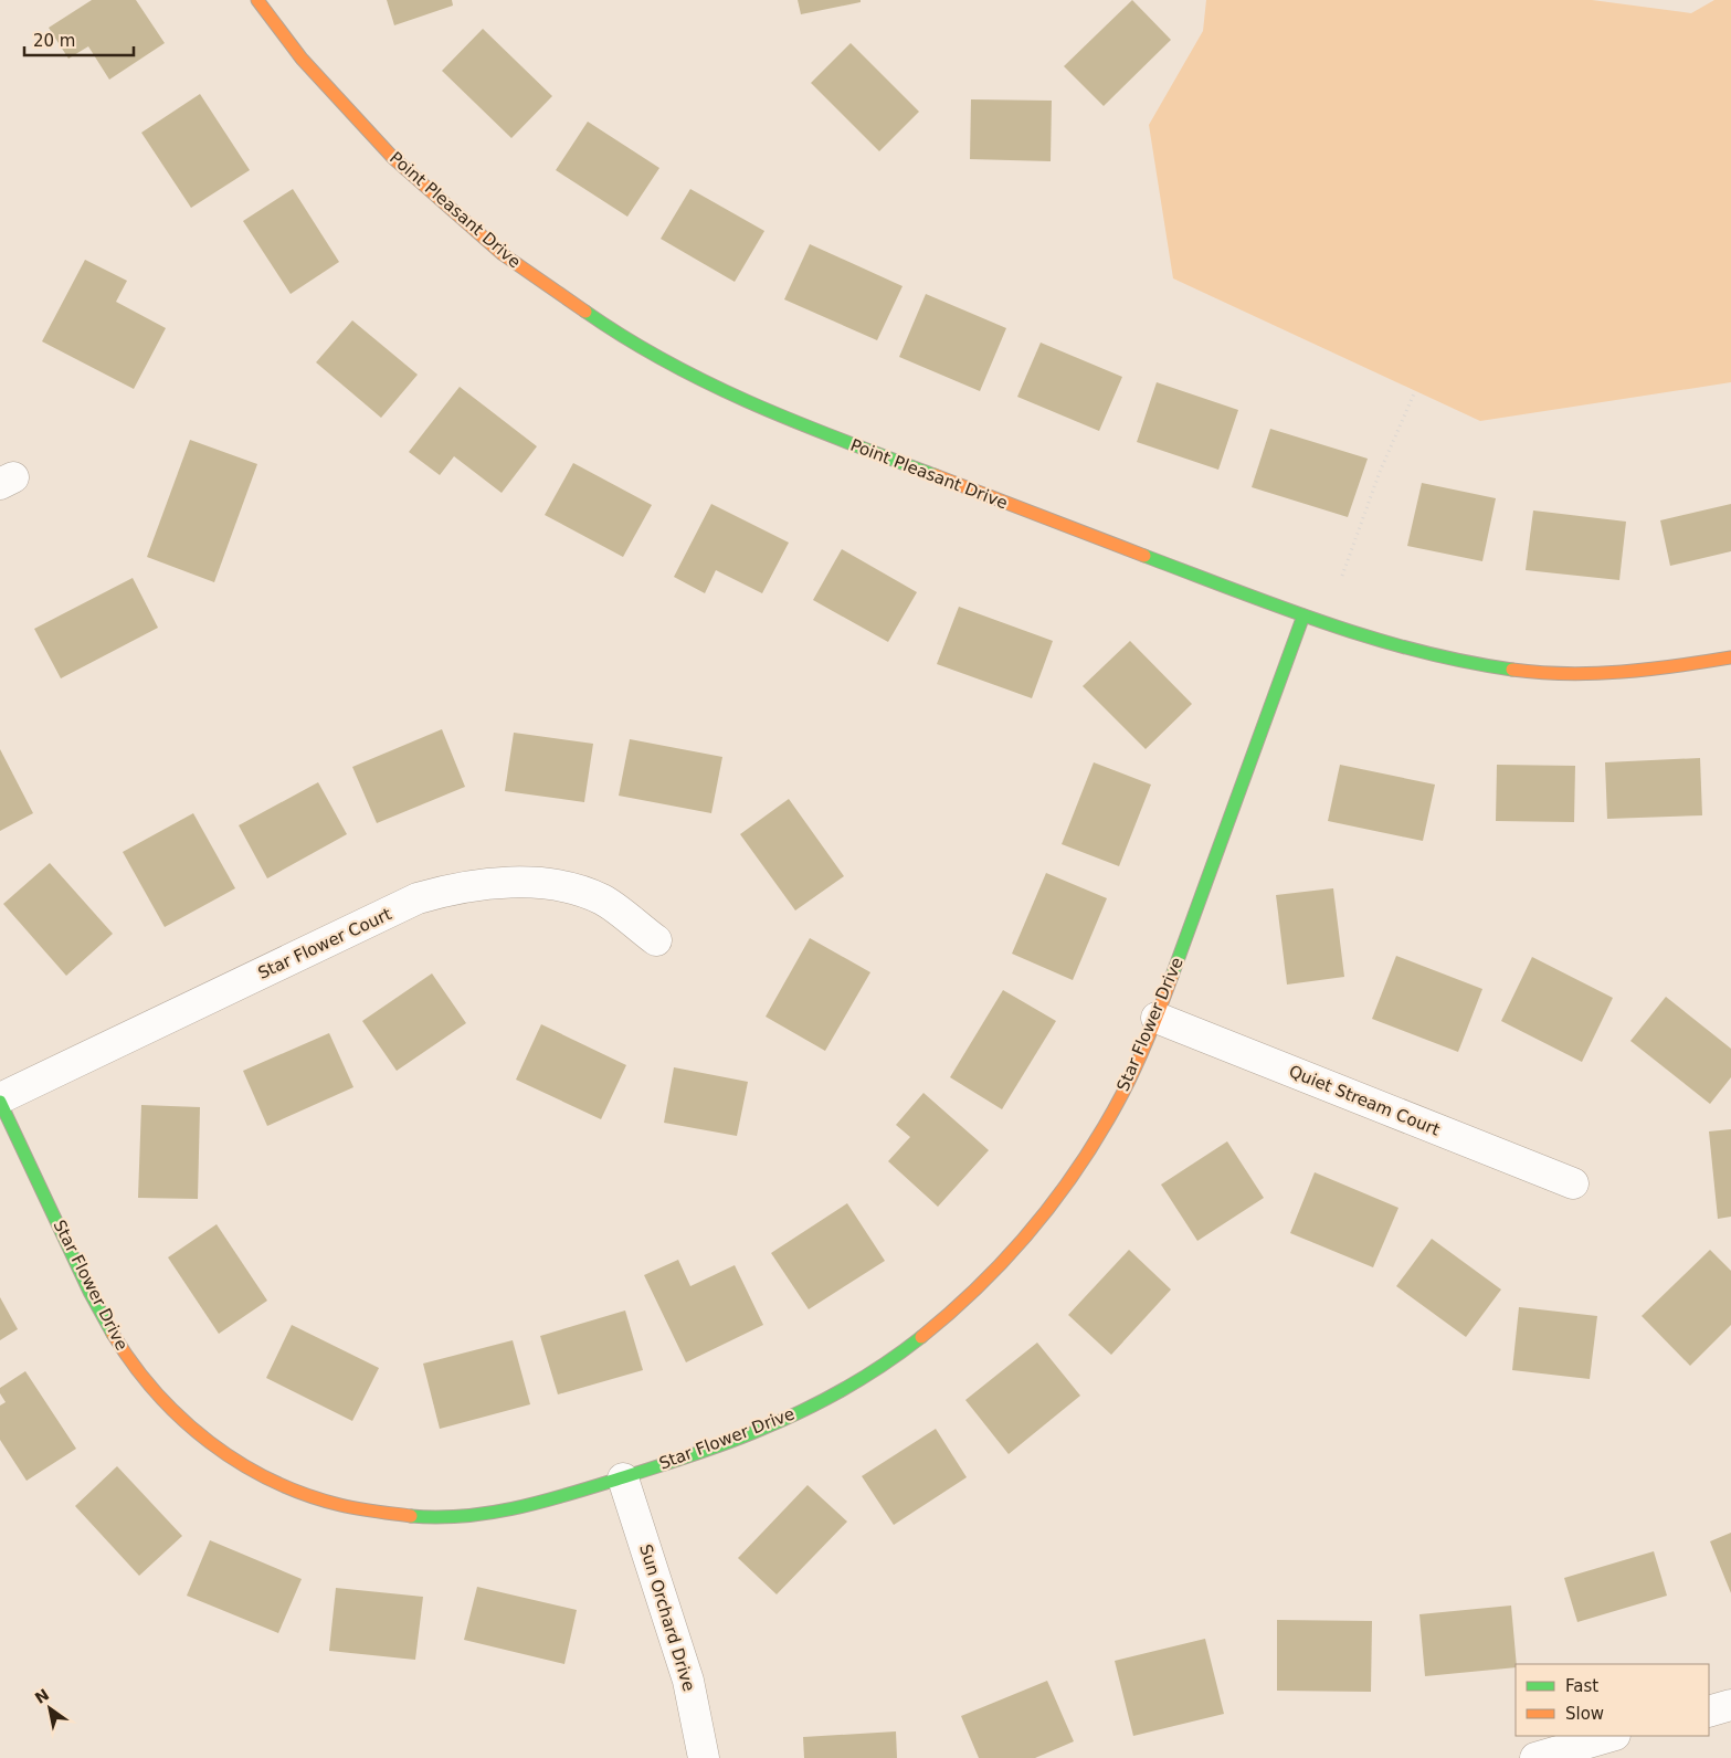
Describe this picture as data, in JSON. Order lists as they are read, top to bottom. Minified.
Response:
{"streets":{"street":["Point Pleasant Drive","Star Flower Court","Star Flower Drive","Quiet Stream Court","Sun Orchard Drive"]},"crossings":[["Point Pleasant Drive","Star Flower Drive"],["Star Flower Court","Star Flower Drive"],["Star Flower Drive","Quiet Stream Court"],["Star Flower Drive","Sun Orchard Drive"]],"legend":["Fast","Slow"],"scale_bar":"20 m","north":"top left"}
